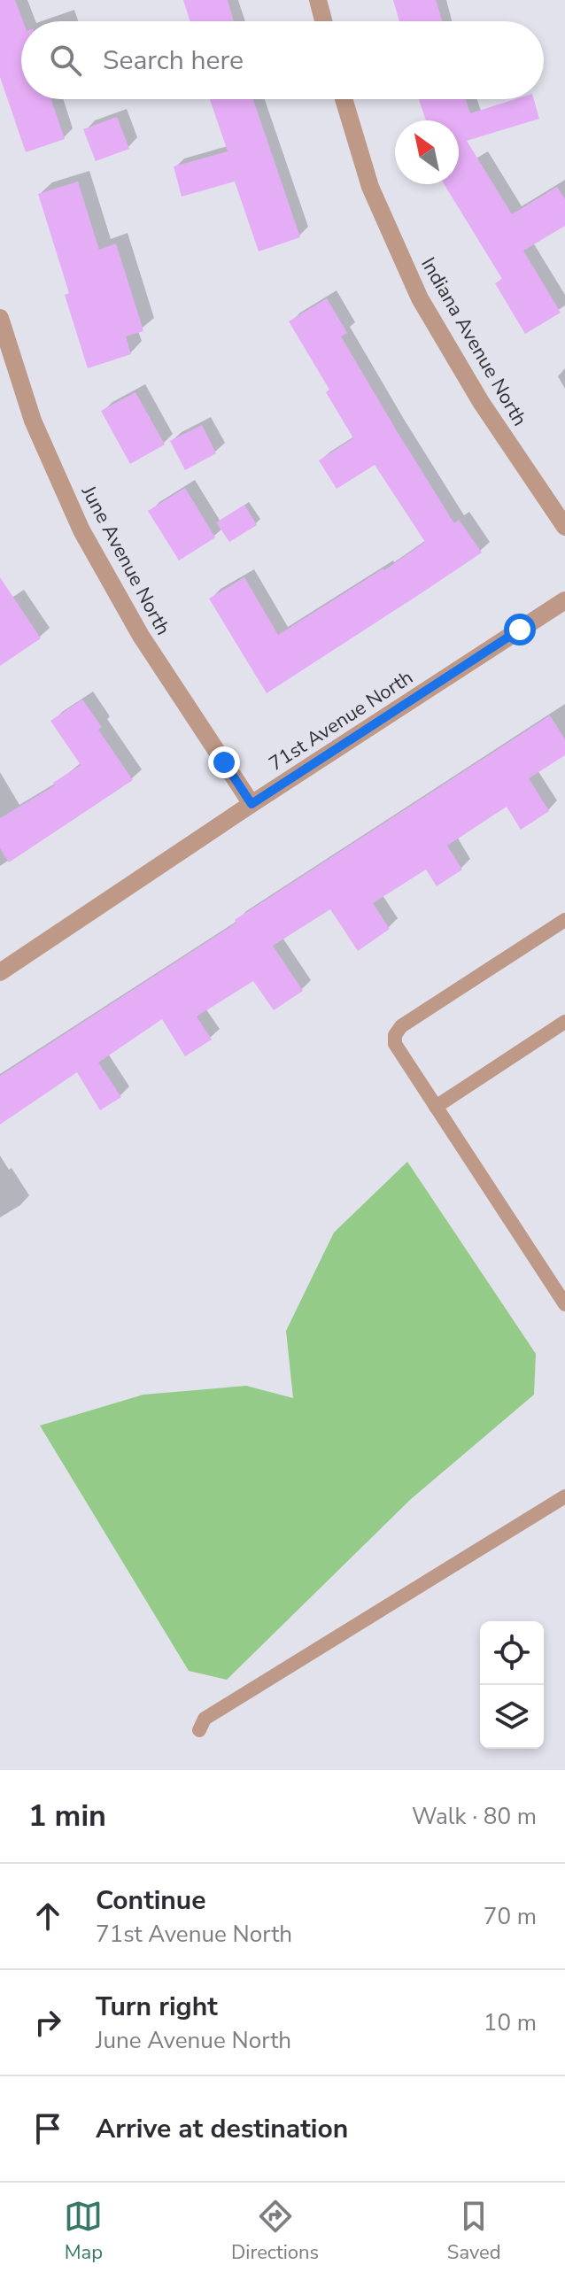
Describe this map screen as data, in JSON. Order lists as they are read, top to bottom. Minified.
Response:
{"streets":{"street":["Indiana Avenue North","June Avenue North","71st Avenue North"]},"crossings":[["June Avenue North","71st Avenue North"]],"north":"top left","page":{"search":"Search here","heading":["1 min","Walk · 80 m"],"list":[["Continue","71st Avenue North","70 m"],["Turn right","June Avenue North","10 m"],"Arrive at destination"],"nav":["Map","Directions","Saved"]}}
